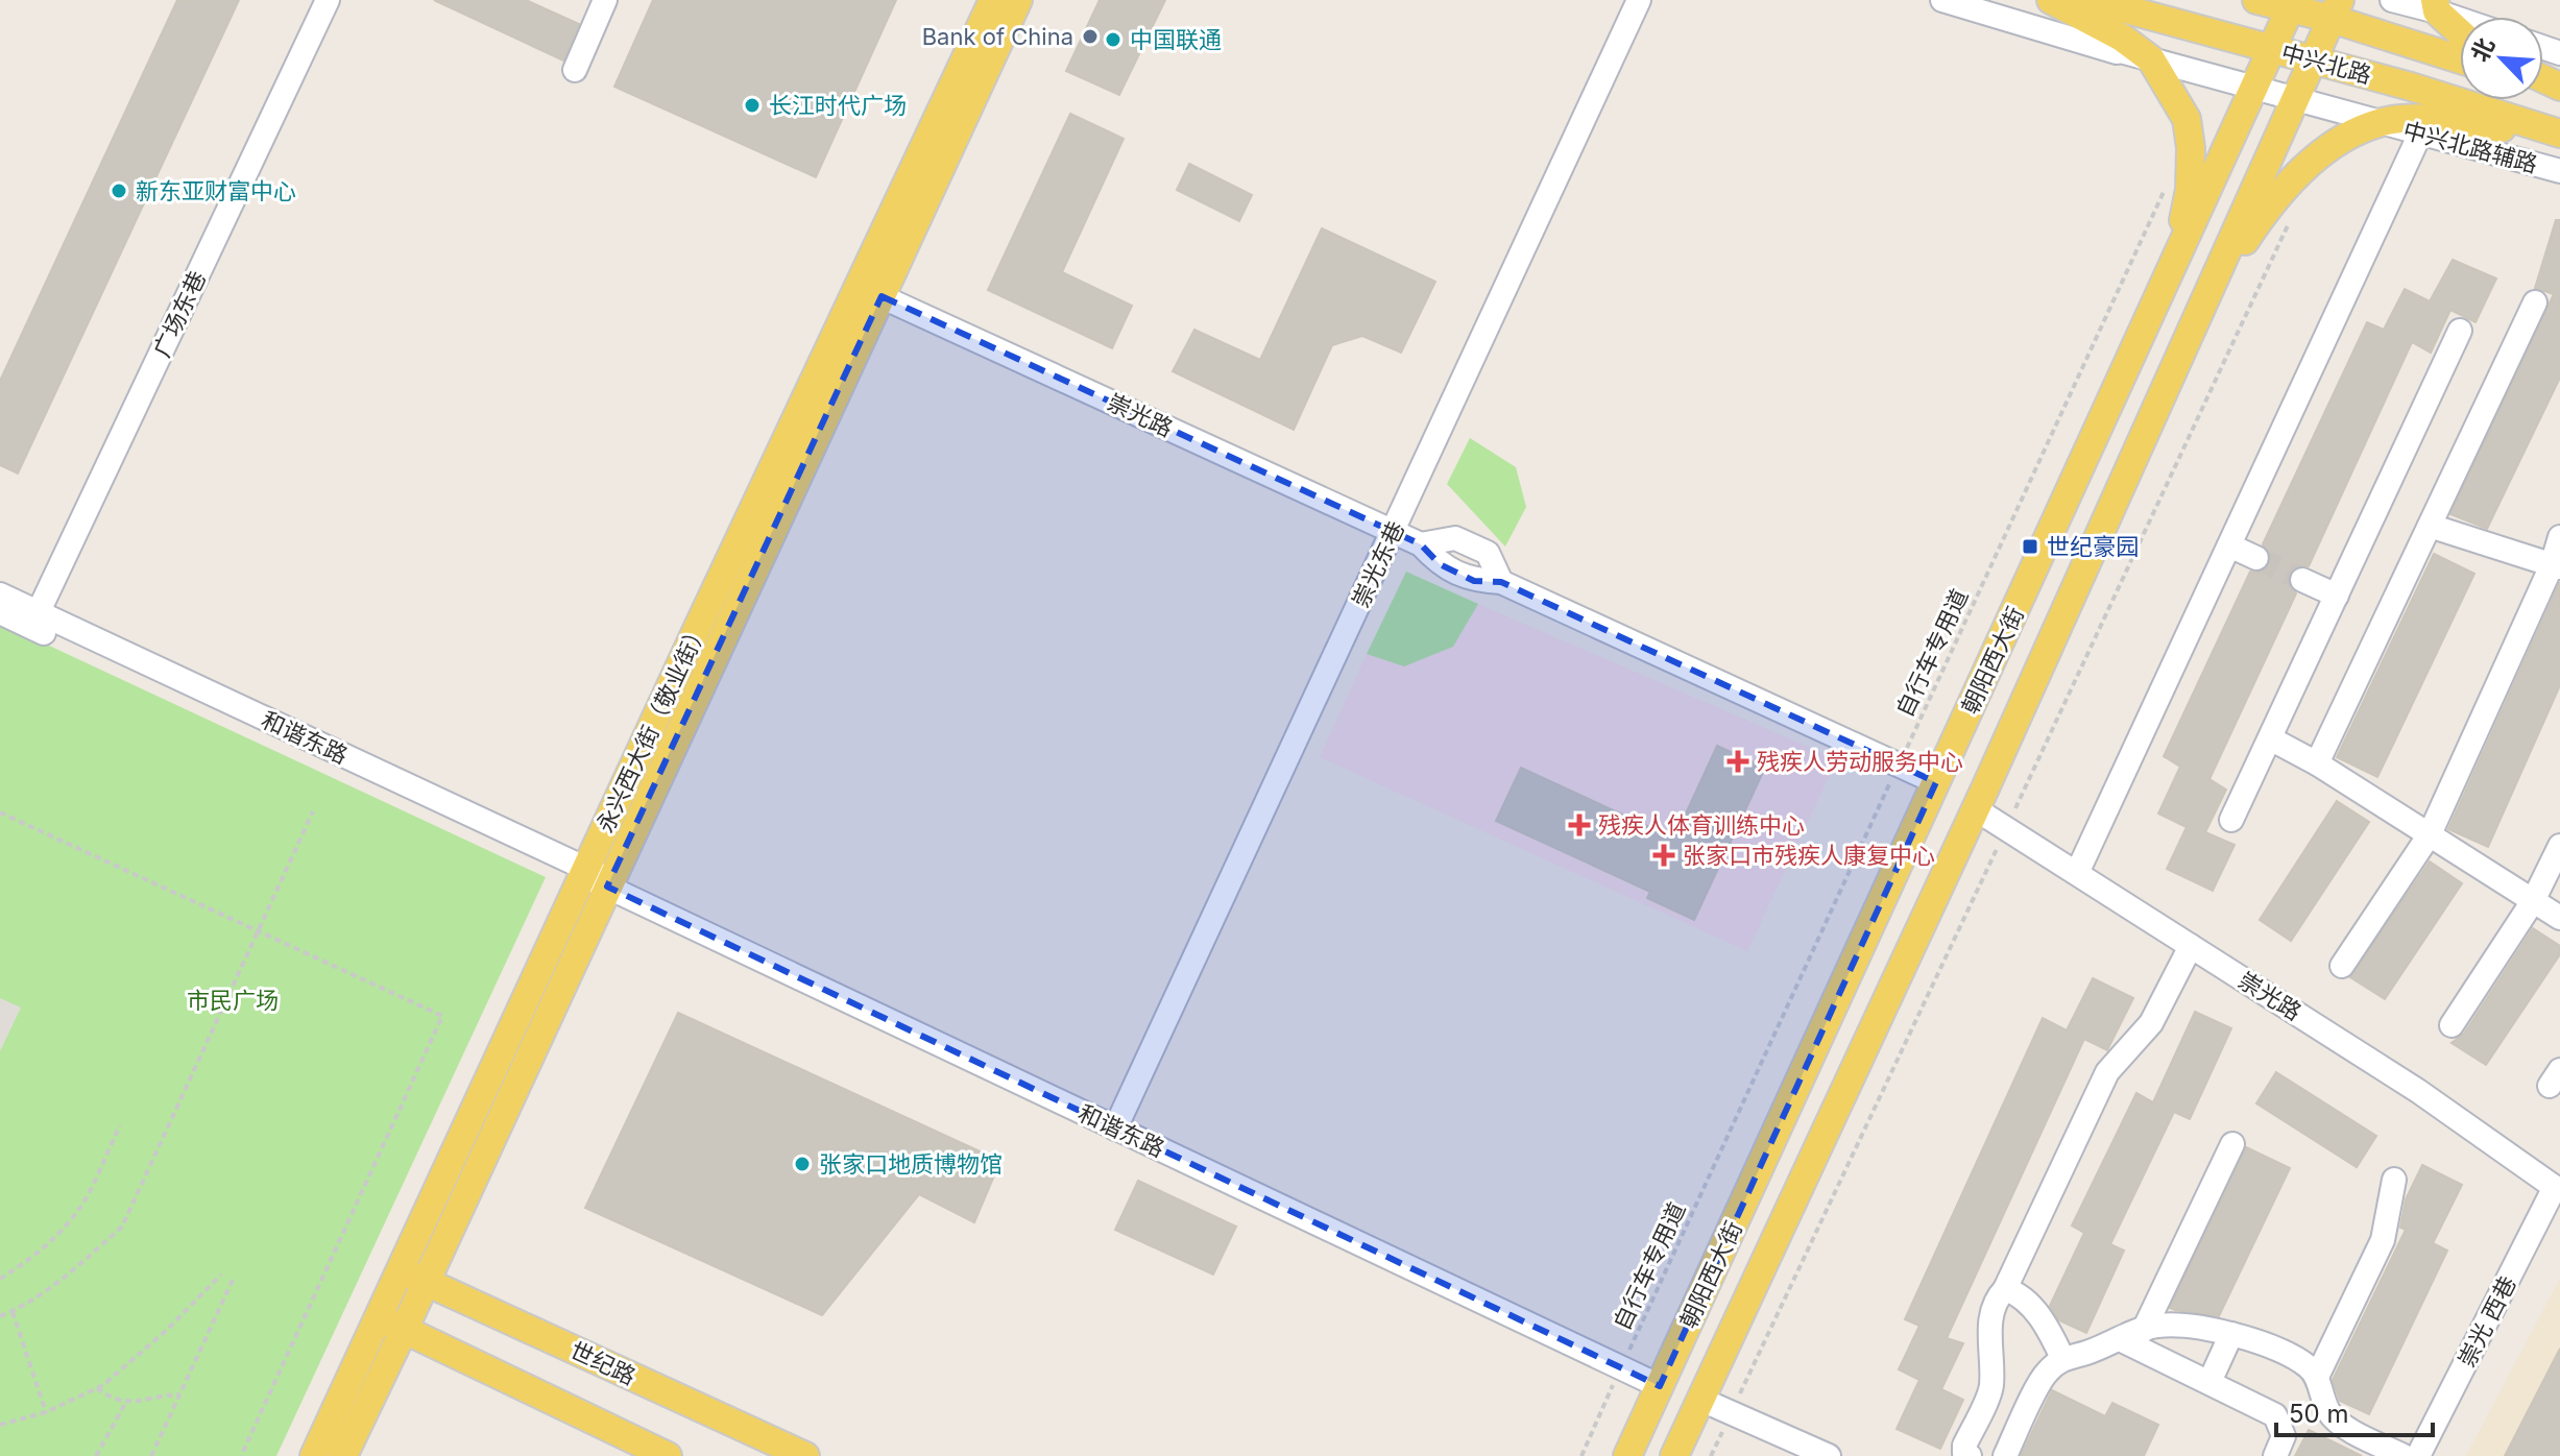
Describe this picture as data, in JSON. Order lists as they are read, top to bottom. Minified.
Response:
{"streets":{"main road":["中兴北路","朝阳西大街","永兴西大街（敬业街）","世纪路"],"street":["中兴北路辅路","广场东巷","崇光路","崇光东巷","和谐东路","崇光 西巷"],"path":["自行车专用道"]},"crossings":[["中兴北路","朝阳西大街"],["中兴北路辅路","朝阳西大街"],["广场东巷","和谐东路"],["崇光路","崇光东巷"],["崇光路","自行车专用道"],["崇光路","朝阳西大街"],["崇光路","永兴西大街（敬业街）"],["崇光路","崇光 西巷"],["崇光东巷","和谐东路"],["自行车专用道","和谐东路"],["朝阳西大街","和谐东路"],["永兴西大街（敬业街）","和谐东路"],["永兴西大街（敬业街）","世纪路"]],"parks":["市民广场"],"places":{"other":["Bank of China","中国联通","长江时代广场","新东亚财富中心","张家口地质博物馆"],"transit":["世纪豪园"],"health":["残疾人劳动服务中心","残疾人体育训练中心","张家口市残疾人康复中心"]},"scale_bar":"50 m","north":"top left"}
